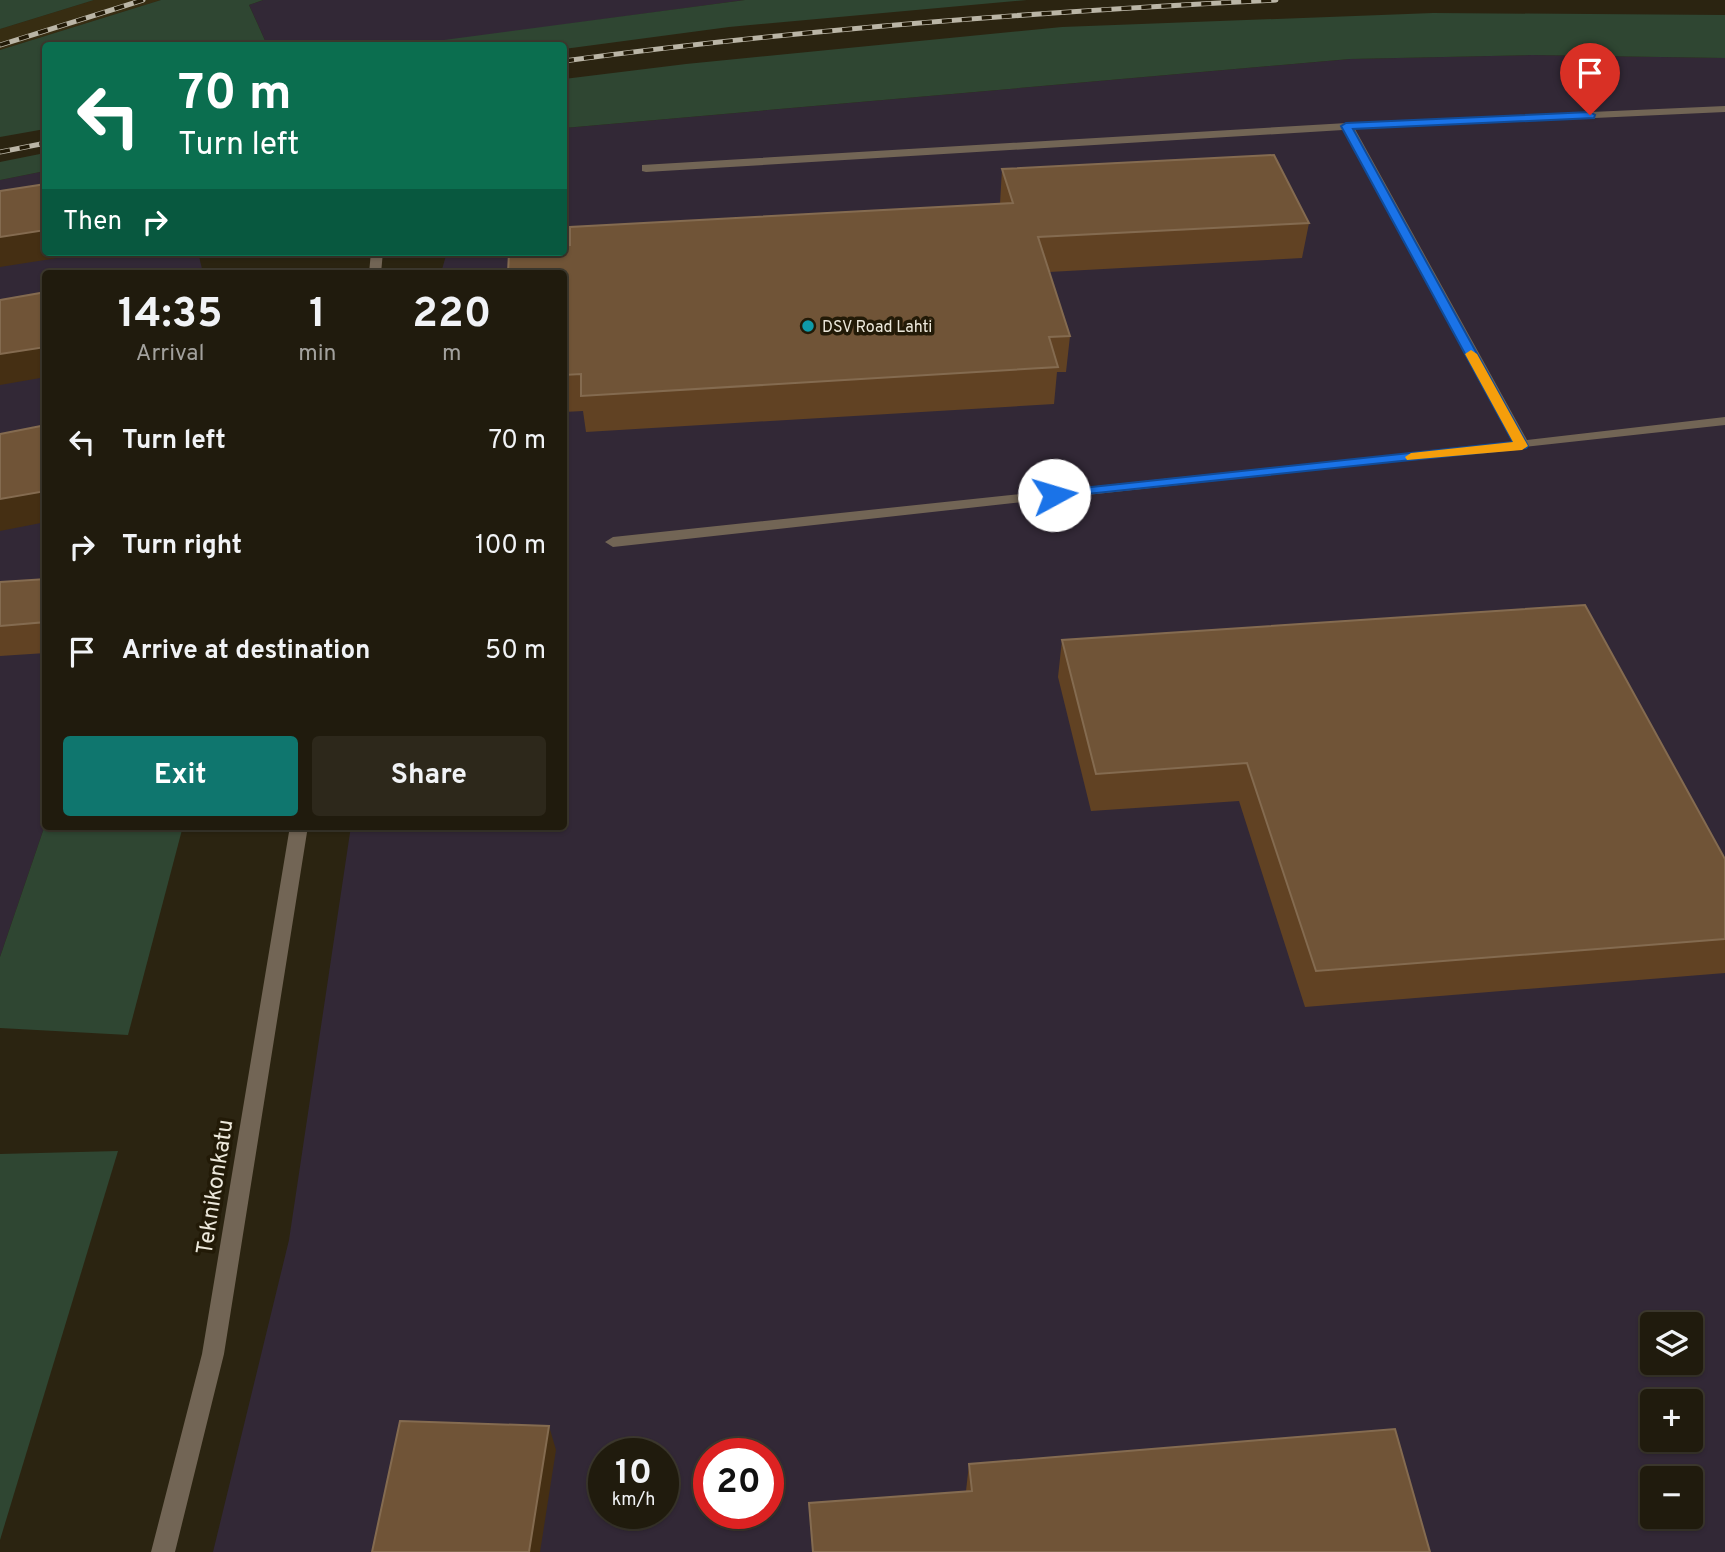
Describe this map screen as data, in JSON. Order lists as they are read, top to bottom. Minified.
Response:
{"streets":{"street":["Teknikonkatu"]},"places":["DSV Road Lahti"],"page":{"turn":["70 m","Turn left"],"then":"Then","eta":["14:35","Arrival","1","min","220","m"],"list":[{"name":"Turn left","value":"70 m"},{"name":"Turn right","value":"100 m"},{"name":"Arrive at destination","value":"50 m"}],"buttons":["Exit","Share"],"map_buttons":["+","−"],"speed":"10 km/h","limit":"20"}}
